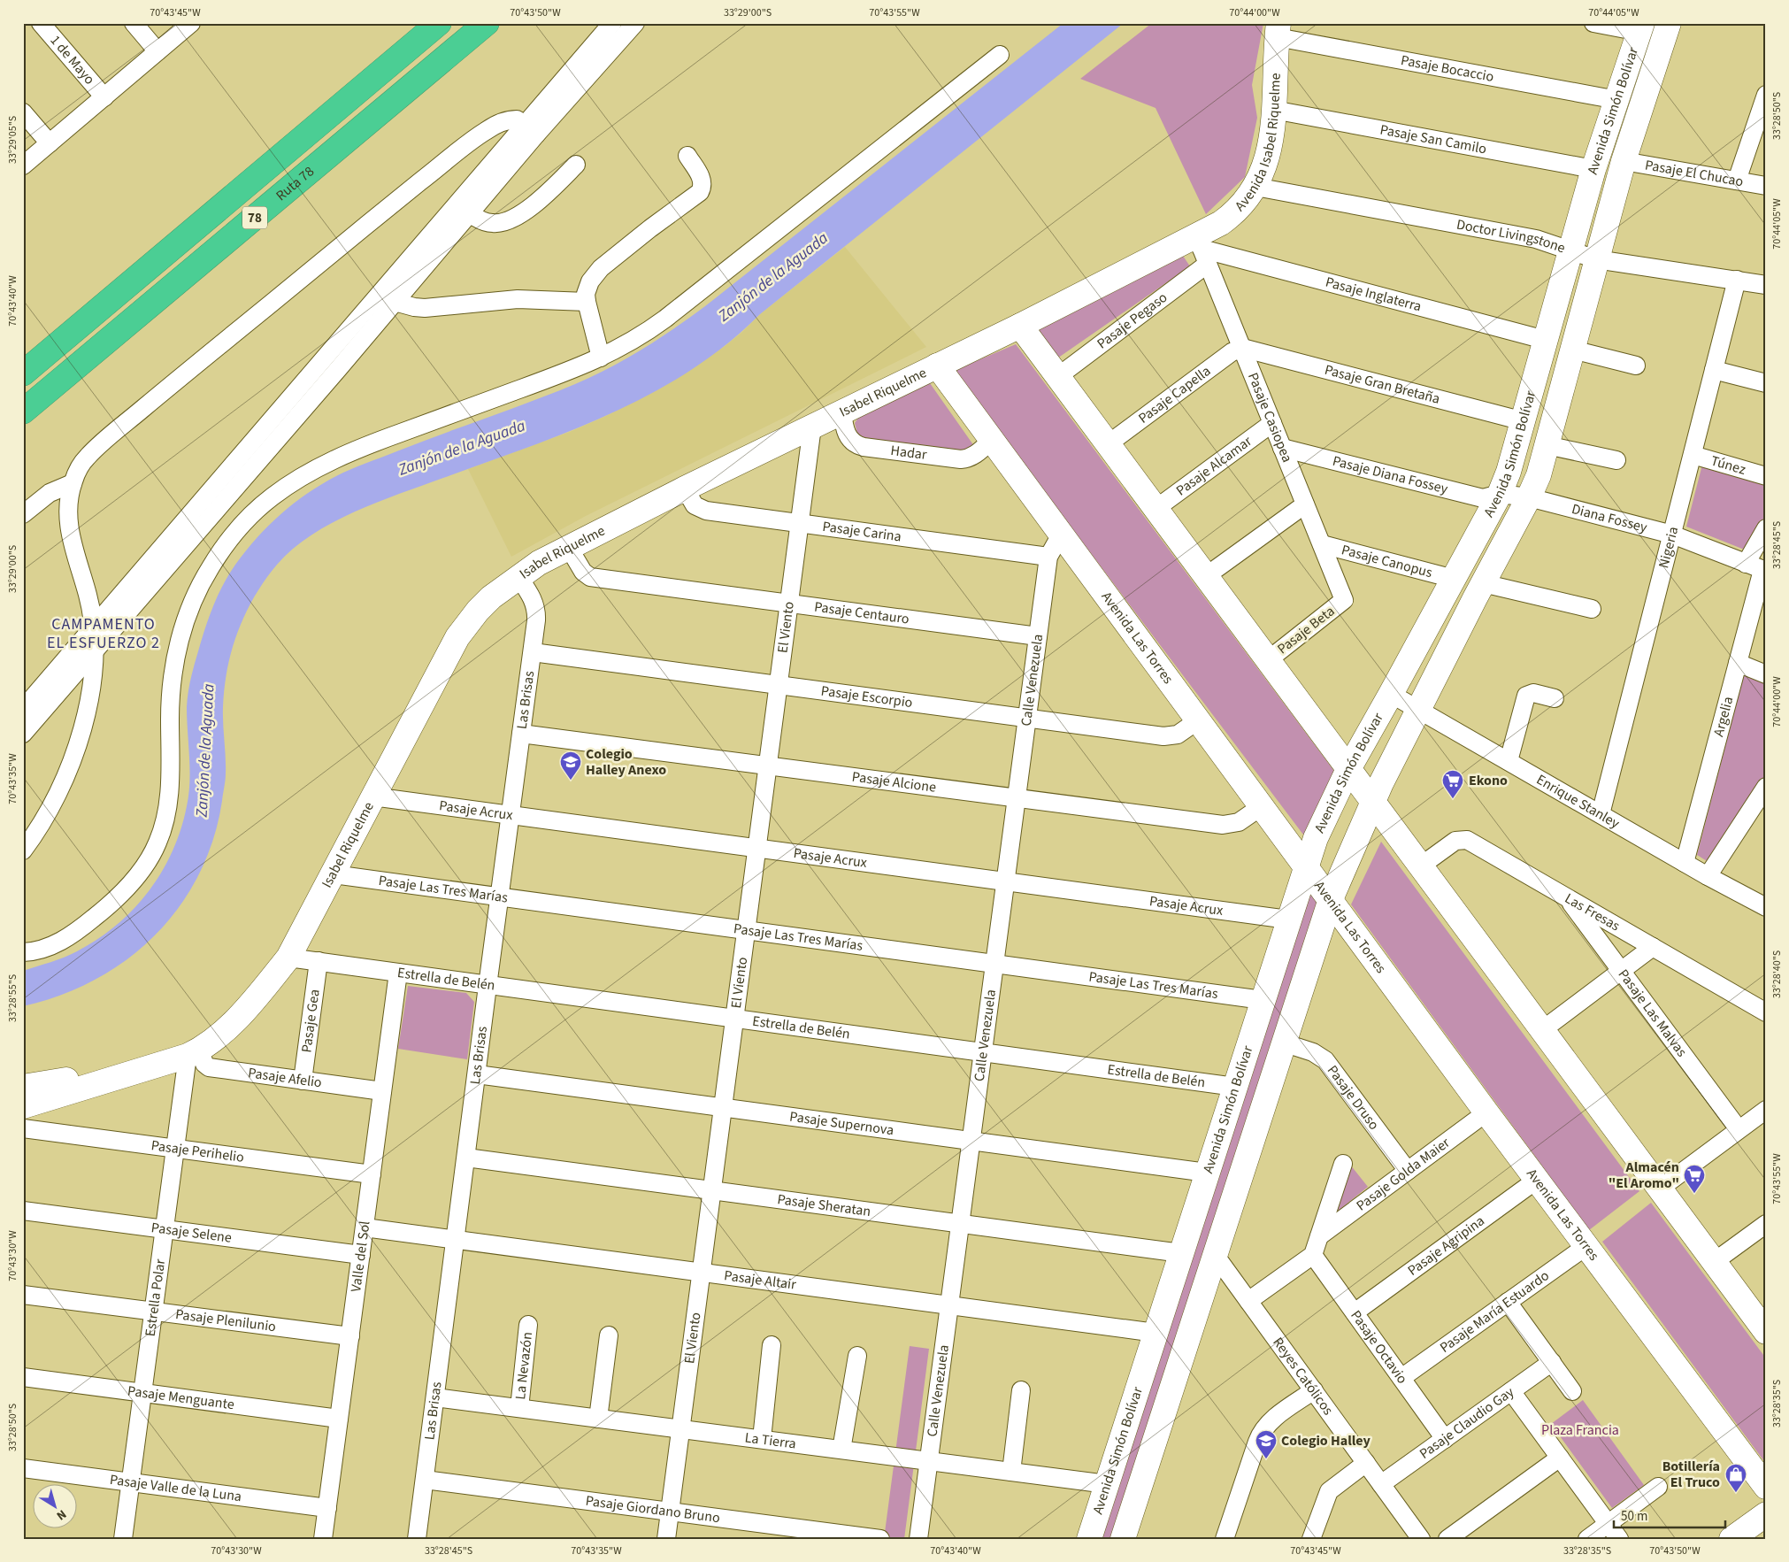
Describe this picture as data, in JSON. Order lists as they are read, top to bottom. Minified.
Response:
{"streets":{"highway":["Ruta 78","78"],"street":["1 de Mayo","Pasaje Bocaccio","Avenida Simón Bolívar","Pasaje San Camilo","Avenida Isabel Riquelme","Pasaje El Chucao","Doctor Livingstone","Pasaje Inglaterra","Pasaje Pegaso","Pasaje Gran Bretaña","Isabel Riquelme","Pasaje Capella","Pasaje Casiopea","Hadar","Túnez","Pasaje Alcamar","Pasaje Diana Fossey","Diana Fossey","Pasaje Carina","Nigeria","Pasaje Canopus","Pasaje Centauro","El Viento","Pasaje Beta","Avenida Las Torres","Calle Venezuela","Pasaje Escorpio","Las Brisas","Argelia","Pasaje Alcione","Enrique Stanley","Pasaje Acrux","Pasaje Las Tres Marías","Las Fresas","Estrella de Belén","Pasaje Las Malvas","Pasaje Gea","Pasaje Afelio","Pasaje Druso","Pasaje Supernova","Pasaje Perihelio","Pasaje Golda Maier","Pasaje Sheratan","Pasaje Selene","Pasaje Agripina","Valle del Sol","Pasaje Altair","Estrella Polar","Pasaje María Estuardo","Pasaje Plenilunio","Pasaje Octavio","La Nevazón","Reyes Católicos","Pasaje Menguante","Pasaje Claudio Gay","La Tierra","Pasaje Valle de la Luna","Pasaje Giordano Bruno"]},"crossings":[["Pasaje Bocaccio","Avenida Simón Bolívar"],["Pasaje Bocaccio","Avenida Isabel Riquelme"],["Avenida Simón Bolívar","Pasaje San Camilo"],["Avenida Simón Bolívar","Pasaje El Chucao"],["Avenida Simón Bolívar","Doctor Livingstone"],["Avenida Simón Bolívar","Pasaje Inglaterra"],["Avenida Simón Bolívar","Pasaje Gran Bretaña"],["Avenida Simón Bolívar","Pasaje Diana Fossey"],["Avenida Simón Bolívar","Diana Fossey"],["Avenida Simón Bolívar","Pasaje Canopus"],["Avenida Simón Bolívar","Avenida Las Torres"],["Avenida Simón Bolívar","Enrique Stanley"],["Avenida Simón Bolívar","Pasaje Acrux"],["Avenida Simón Bolívar","Pasaje Las Tres Marías"],["Avenida Simón Bolívar","Estrella de Belén"],["Avenida Simón Bolívar","Pasaje Druso"],["Avenida Simón Bolívar","Pasaje Supernova"],["Avenida Simón Bolívar","Pasaje Sheratan"],["Avenida Simón Bolívar","Pasaje Altair"],["Avenida Simón Bolívar","Reyes Católicos"],["Avenida Simón Bolívar","La Tierra"],["Pasaje San Camilo","Avenida Isabel Riquelme"],["Avenida Isabel Riquelme","Doctor Livingstone"],["Avenida Isabel Riquelme","Pasaje Inglaterra"],["Avenida Isabel Riquelme","Pasaje Pegaso"],["Avenida Isabel Riquelme","Isabel Riquelme"],["Avenida Isabel Riquelme","Pasaje Casiopea"],["Doctor Livingstone","Nigeria"],["Pasaje Inglaterra","Pasaje Pegaso"],["Pasaje Inglaterra","Isabel Riquelme"],["Pasaje Inglaterra","Pasaje Casiopea"],["Pasaje Pegaso","Isabel Riquelme"],["Pasaje Pegaso","Pasaje Casiopea"],["Pasaje Gran Bretaña","Pasaje Capella"],["Pasaje Gran Bretaña","Pasaje Casiopea"],["Isabel Riquelme","Pasaje Casiopea"],["Isabel Riquelme","Hadar"],["Isabel Riquelme","Pasaje Carina"],["Isabel Riquelme","Pasaje Centauro"],["Isabel Riquelme","El Viento"],["Isabel Riquelme","Avenida Las Torres"],["Isabel Riquelme","Las Brisas"],["Isabel Riquelme","Pasaje Acrux"],["Isabel Riquelme","Pasaje Las Tres Marías"],["Isabel Riquelme","Estrella de Belén"],["Isabel Riquelme","Pasaje Afelio"],["Isabel Riquelme","Estrella Polar"],["Pasaje Capella","Pasaje Casiopea"],["Pasaje Casiopea","Pasaje Alcamar"],["Pasaje Casiopea","Pasaje Diana Fossey"],["Pasaje Casiopea","Pasaje Canopus"],["Pasaje Casiopea","Pasaje Beta"],["Hadar","Avenida Las Torres"],["Túnez","Nigeria"],["Pasaje Diana Fossey","Diana Fossey"],["Diana Fossey","Nigeria"],["Diana Fossey","Argelia"],["Pasaje Carina","El Viento"],["Pasaje Carina","Calle Venezuela"],["Nigeria","Enrique Stanley"],["Pasaje Centauro","El Viento"],["Pasaje Centauro","Calle Venezuela"],["El Viento","Pasaje Escorpio"],["El Viento","Pasaje Alcione"],["El Viento","Pasaje Acrux"],["El Viento","Pasaje Las Tres Marías"],["El Viento","Estrella de Belén"],["El Viento","Pasaje Supernova"],["El Viento","Pasaje Sheratan"],["El Viento","Pasaje Altair"],["El Viento","La Tierra"],["El Viento","Pasaje Giordano Bruno"],["Avenida Las Torres","Calle Venezuela"],["Avenida Las Torres","Pasaje Escorpio"],["Avenida Las Torres","Pasaje Alcione"],["Avenida Las Torres","Pasaje Golda Maier"],["Avenida Las Torres","Pasaje Agripina"],["Avenida Las Torres","Pasaje María Estuardo"],["Calle Venezuela","Pasaje Escorpio"],["Calle Venezuela","Pasaje Alcione"],["Calle Venezuela","Pasaje Acrux"],["Calle Venezuela","Pasaje Las Tres Marías"],["Calle Venezuela","Estrella de Belén"],["Calle Venezuela","Pasaje Supernova"],["Calle Venezuela","Pasaje Sheratan"],["Calle Venezuela","Pasaje Altair"],["Calle Venezuela","La Tierra"],["Pasaje Escorpio","Las Brisas"],["Las Brisas","Pasaje Alcione"],["Las Brisas","Pasaje Acrux"],["Las Brisas","Pasaje Las Tres Marías"],["Las Brisas","Estrella de Belén"],["Las Brisas","Pasaje Supernova"],["Las Brisas","Pasaje Sheratan"],["Las Brisas","Pasaje Altair"],["Las Brisas","La Tierra"],["Las Brisas","Pasaje Giordano Bruno"],["Argelia","Enrique Stanley"],["Las Fresas","Pasaje Las Malvas"],["Estrella de Belén","Pasaje Gea"],["Estrella de Belén","Valle del Sol"],["Pasaje Gea","Pasaje Afelio"],["Pasaje Afelio","Valle del Sol"],["Pasaje Afelio","Estrella Polar"],["Pasaje Druso","Pasaje Golda Maier"],["Pasaje Perihelio","Valle del Sol"],["Pasaje Perihelio","Estrella Polar"],["Pasaje Golda Maier","Pasaje Octavio"],["Pasaje Selene","Valle del Sol"],["Pasaje Selene","Estrella Polar"],["Pasaje Agripina","Pasaje Octavio"],["Valle del Sol","Pasaje Altair"],["Valle del Sol","Pasaje Plenilunio"],["Valle del Sol","Pasaje Menguante"],["Valle del Sol","Pasaje Valle de la Luna"],["Estrella Polar","Pasaje Plenilunio"],["Estrella Polar","Pasaje Menguante"],["Estrella Polar","Pasaje Valle de la Luna"],["Pasaje María Estuardo","Pasaje Octavio"],["Pasaje Octavio","Pasaje Claudio Gay"],["La Nevazón","La Tierra"],["Reyes Católicos","Pasaje Claudio Gay"]],"districts":["CAMPAMENTO EL ESFUERZO 2"],"water":["Zanjón de la Aguada"],"parks":["Plaza Francia"],"places":{"school or university":["Colegio Halley Anexo","Colegio Halley"],"supermarket":["Ekono","Almacén \"El Aromo\""],"shop":["Botillería El Truco"]},"scale_bar":"50 m","north":"bottom right","coordinates":["70°43'45\"W","70°43'50\"W","33°29'00\"S","70°43'55\"W","70°44'00\"W","70°44'05\"W","33°28'50\"S","33°29'05\"S","70°43'40\"W","33°28'45\"S","70°43'35\"W","33°28'40\"S","33°28'55\"S","70°43'30\"W","33°28'35\"S"]}
